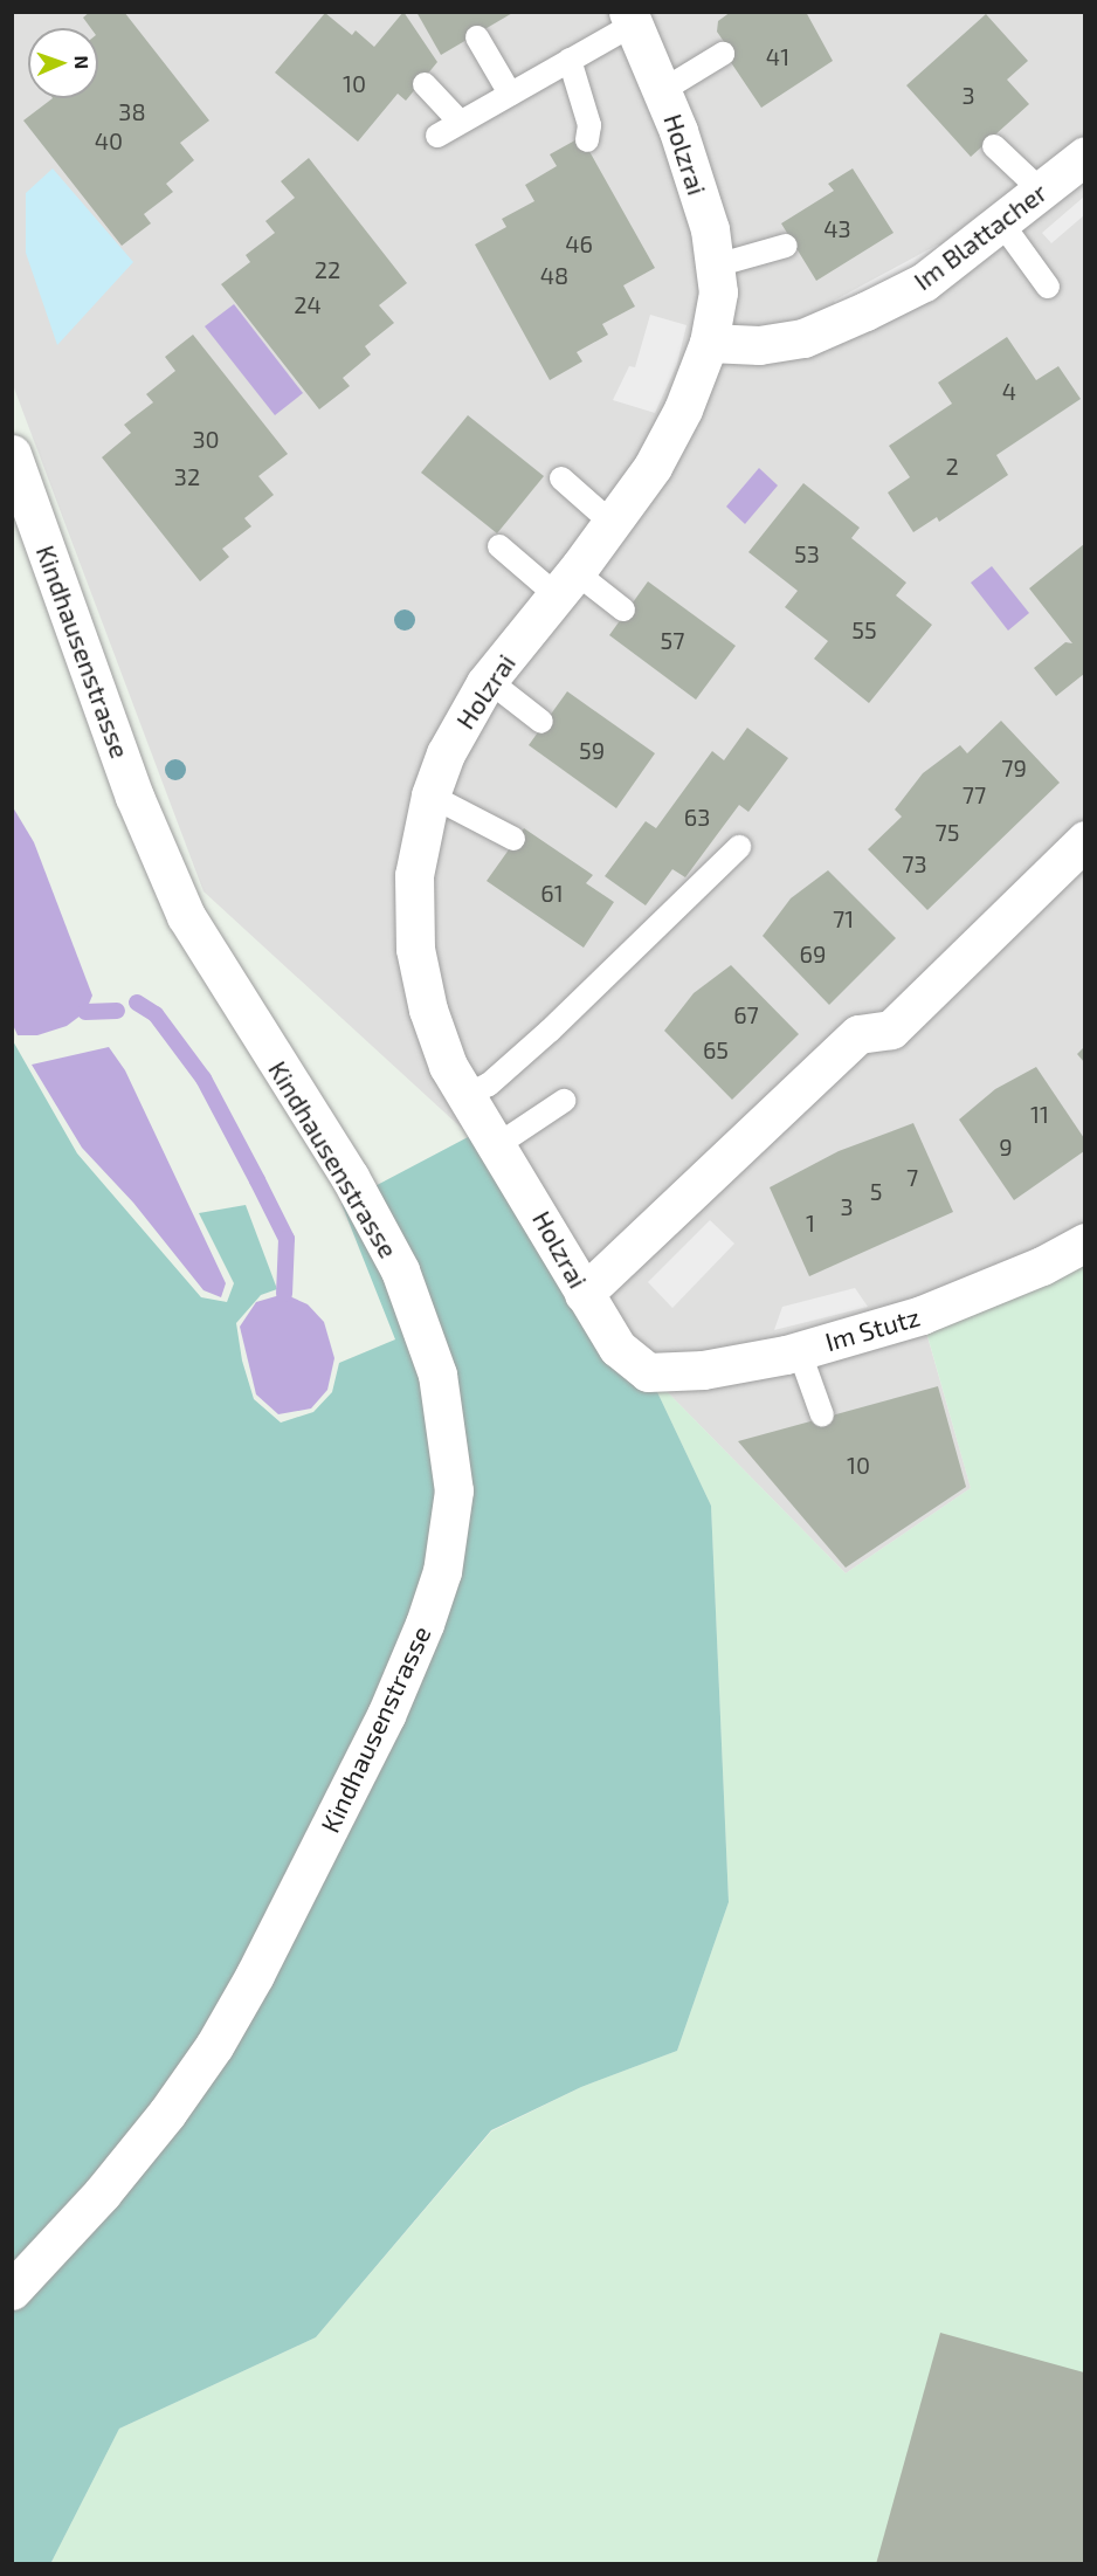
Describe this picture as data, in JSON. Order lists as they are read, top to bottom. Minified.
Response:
{"streets":{"street":["Holzrai","Im Blattacher","Kindhausenstrasse","Im Stutz"]},"crossings":[["Holzrai","Im Blattacher"],["Holzrai","Im Stutz"]],"house_numbers":["41","10","3","38","40","43","46","22","48","24","4","30","2","32","53","55","57","59","79","77","63","75","73","61","71","69","67","65","11","9","7","5","3","1","10"],"north":"right"}
